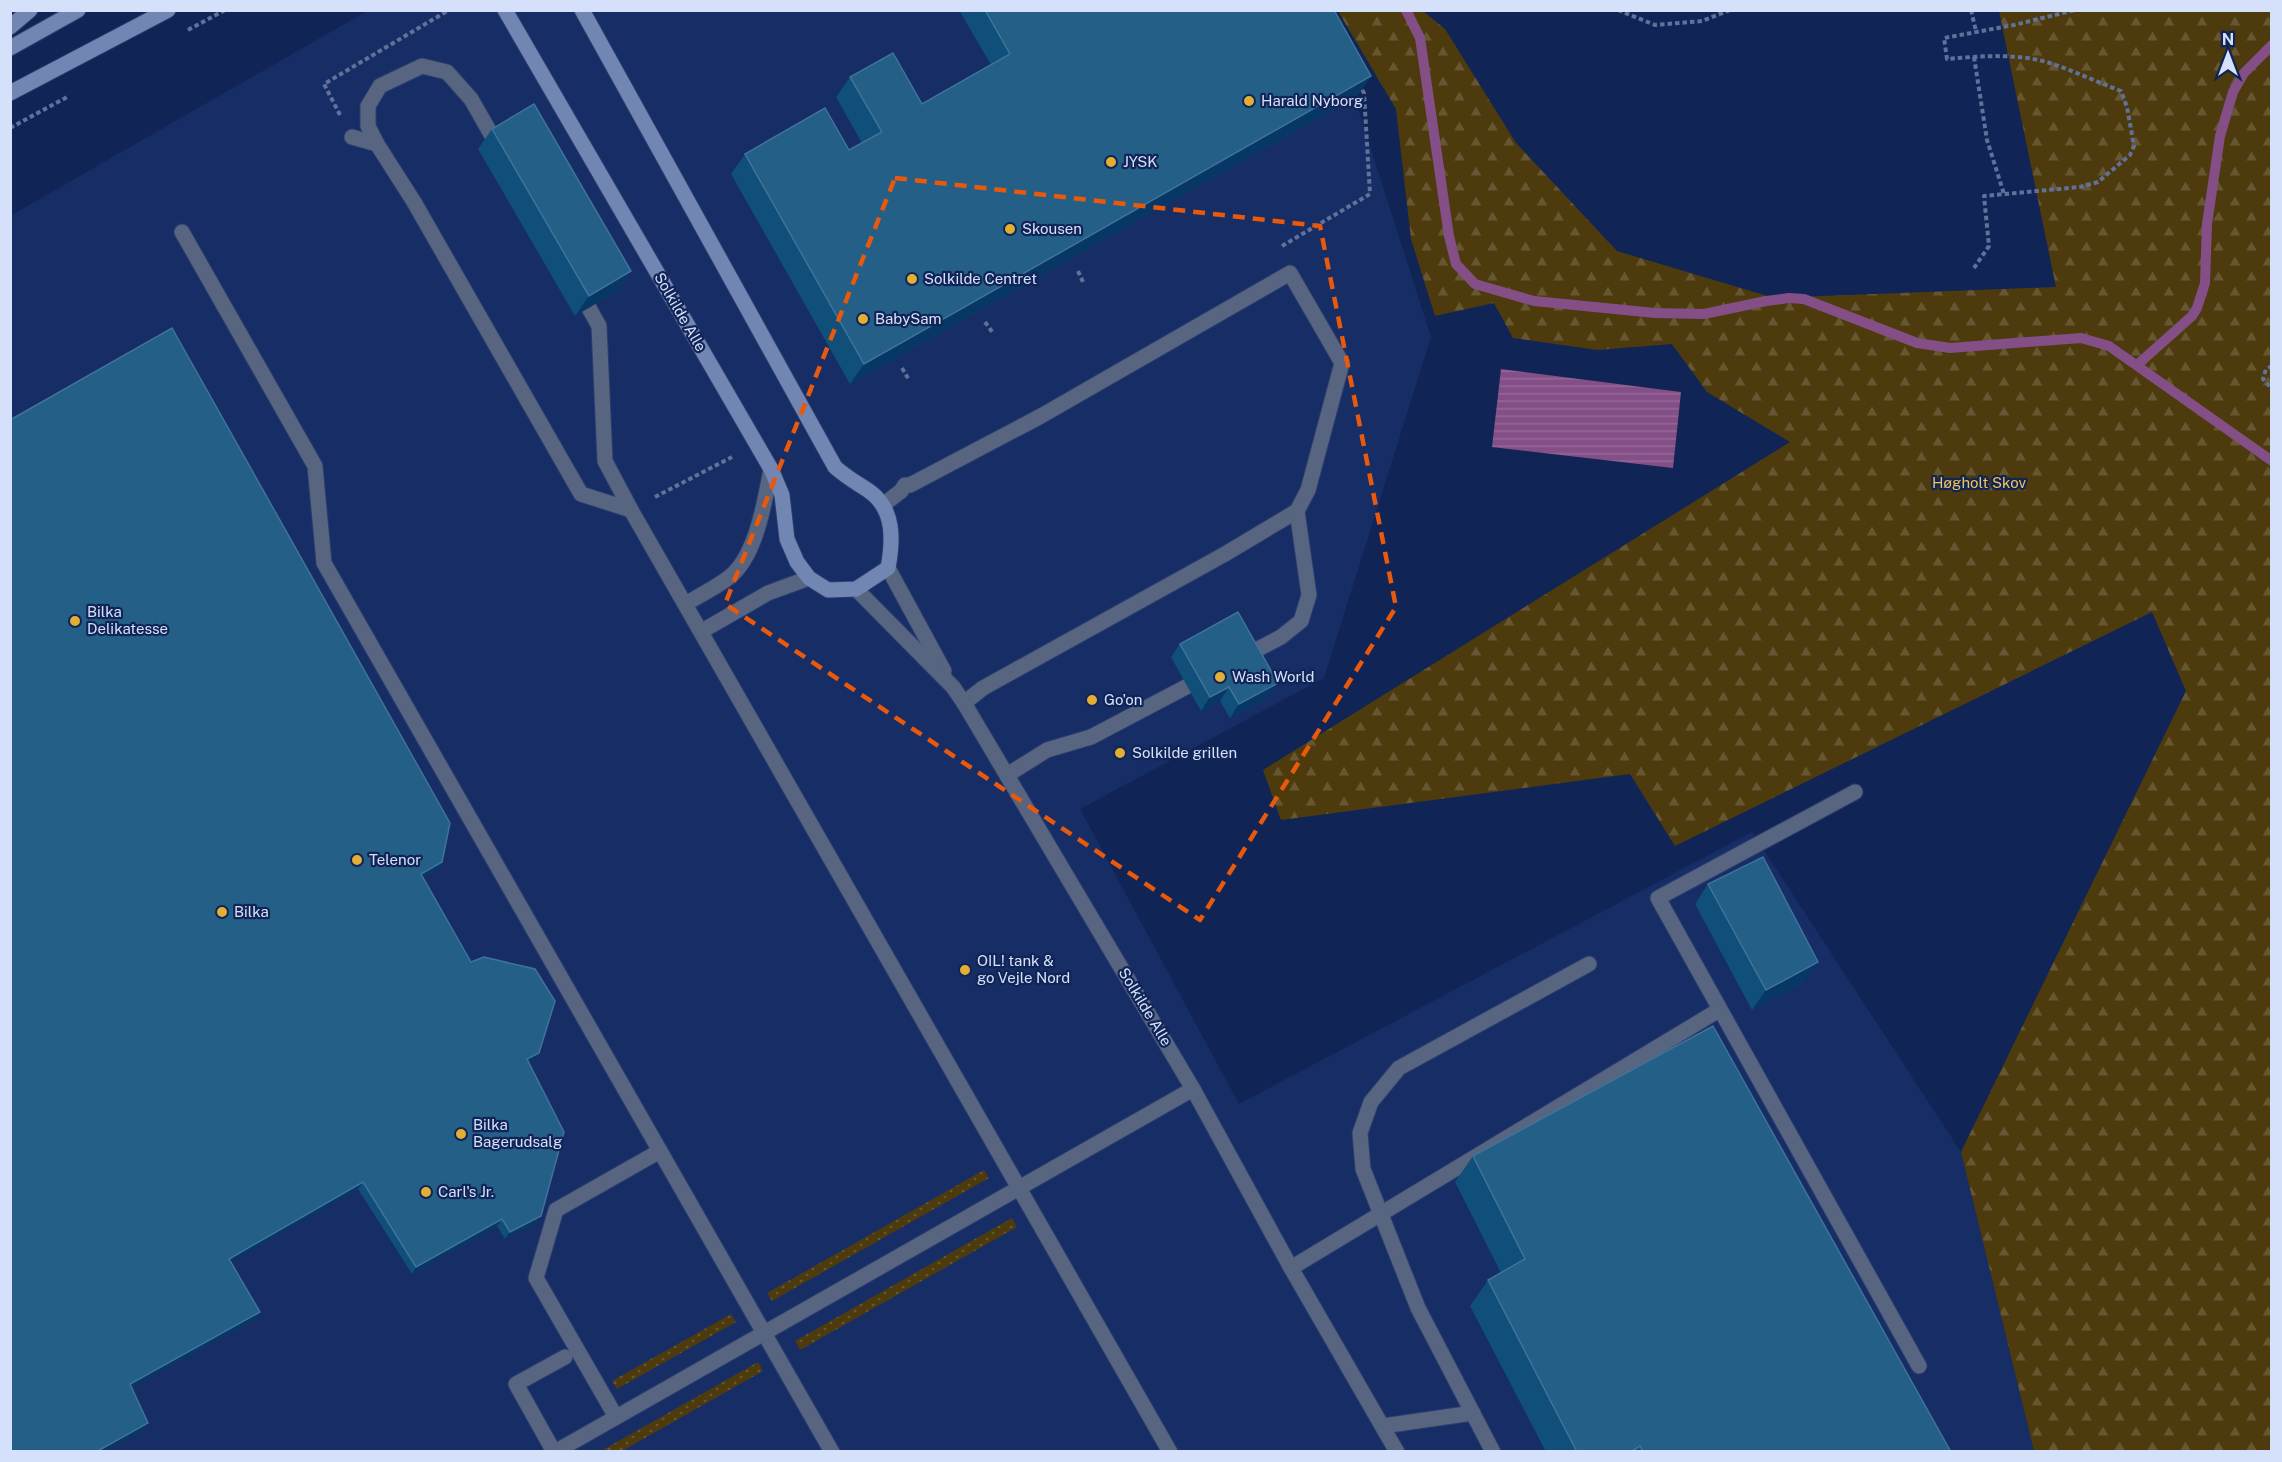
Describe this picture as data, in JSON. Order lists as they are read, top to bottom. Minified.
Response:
{"streets":{"street":["Solkilde Alle"]},"parks":["Høgholt Skov"],"places":["Harald Nyborg","JYSK","Skousen","Solkilde Centret","BabySam","Bilka Delikatesse","Wash World","Go'on","Solkilde grillen","Telenor","Bilka","OIL! tank & go Vejle Nord","Bilka Bagerudsalg","Carl's Jr."],"north":"top"}
